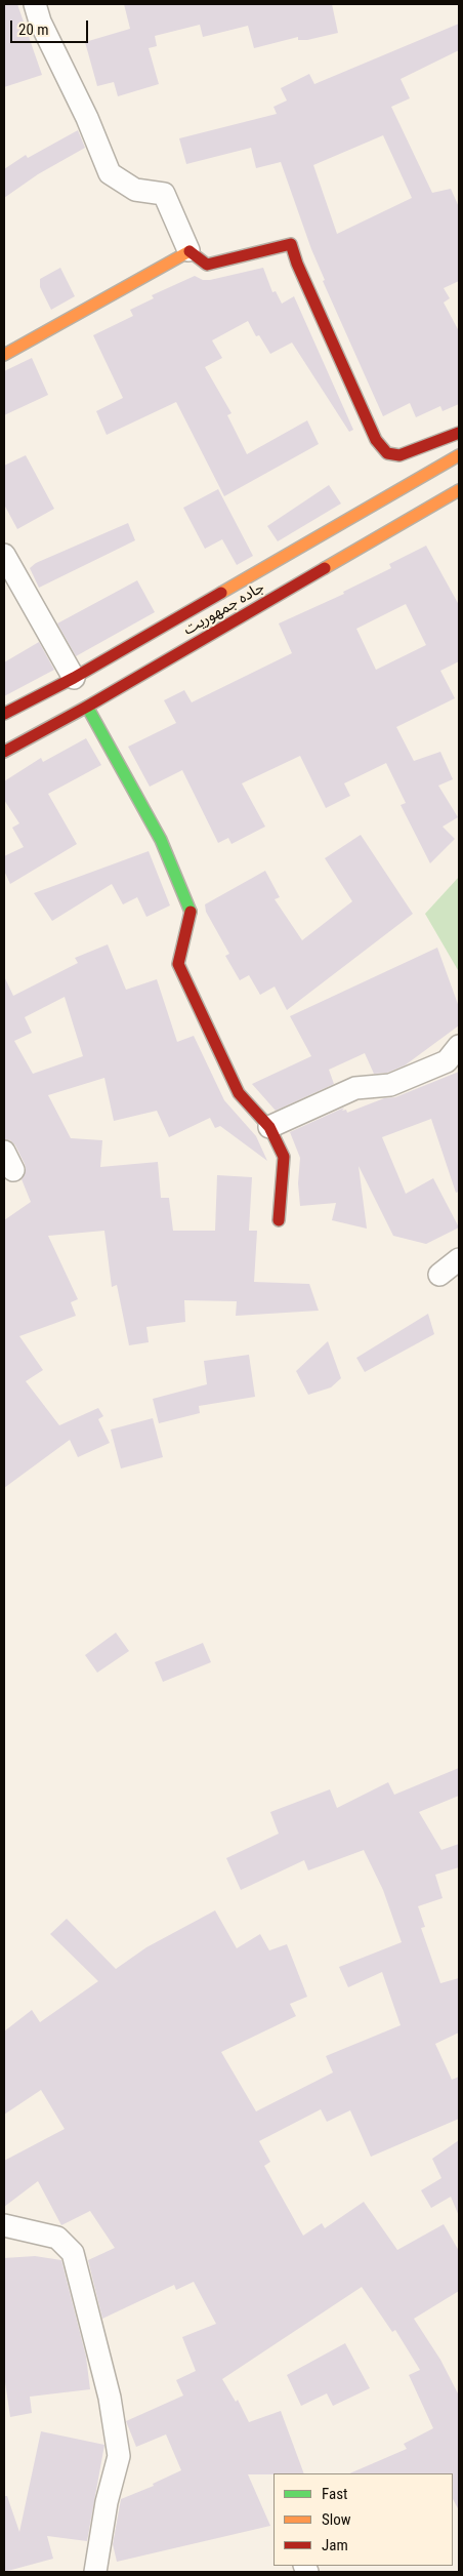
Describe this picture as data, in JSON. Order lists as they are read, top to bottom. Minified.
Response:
{"streets":{"street":["جاده جمهوریت"]},"legend":["Fast","Slow","Jam"],"scale_bar":"20 m"}
